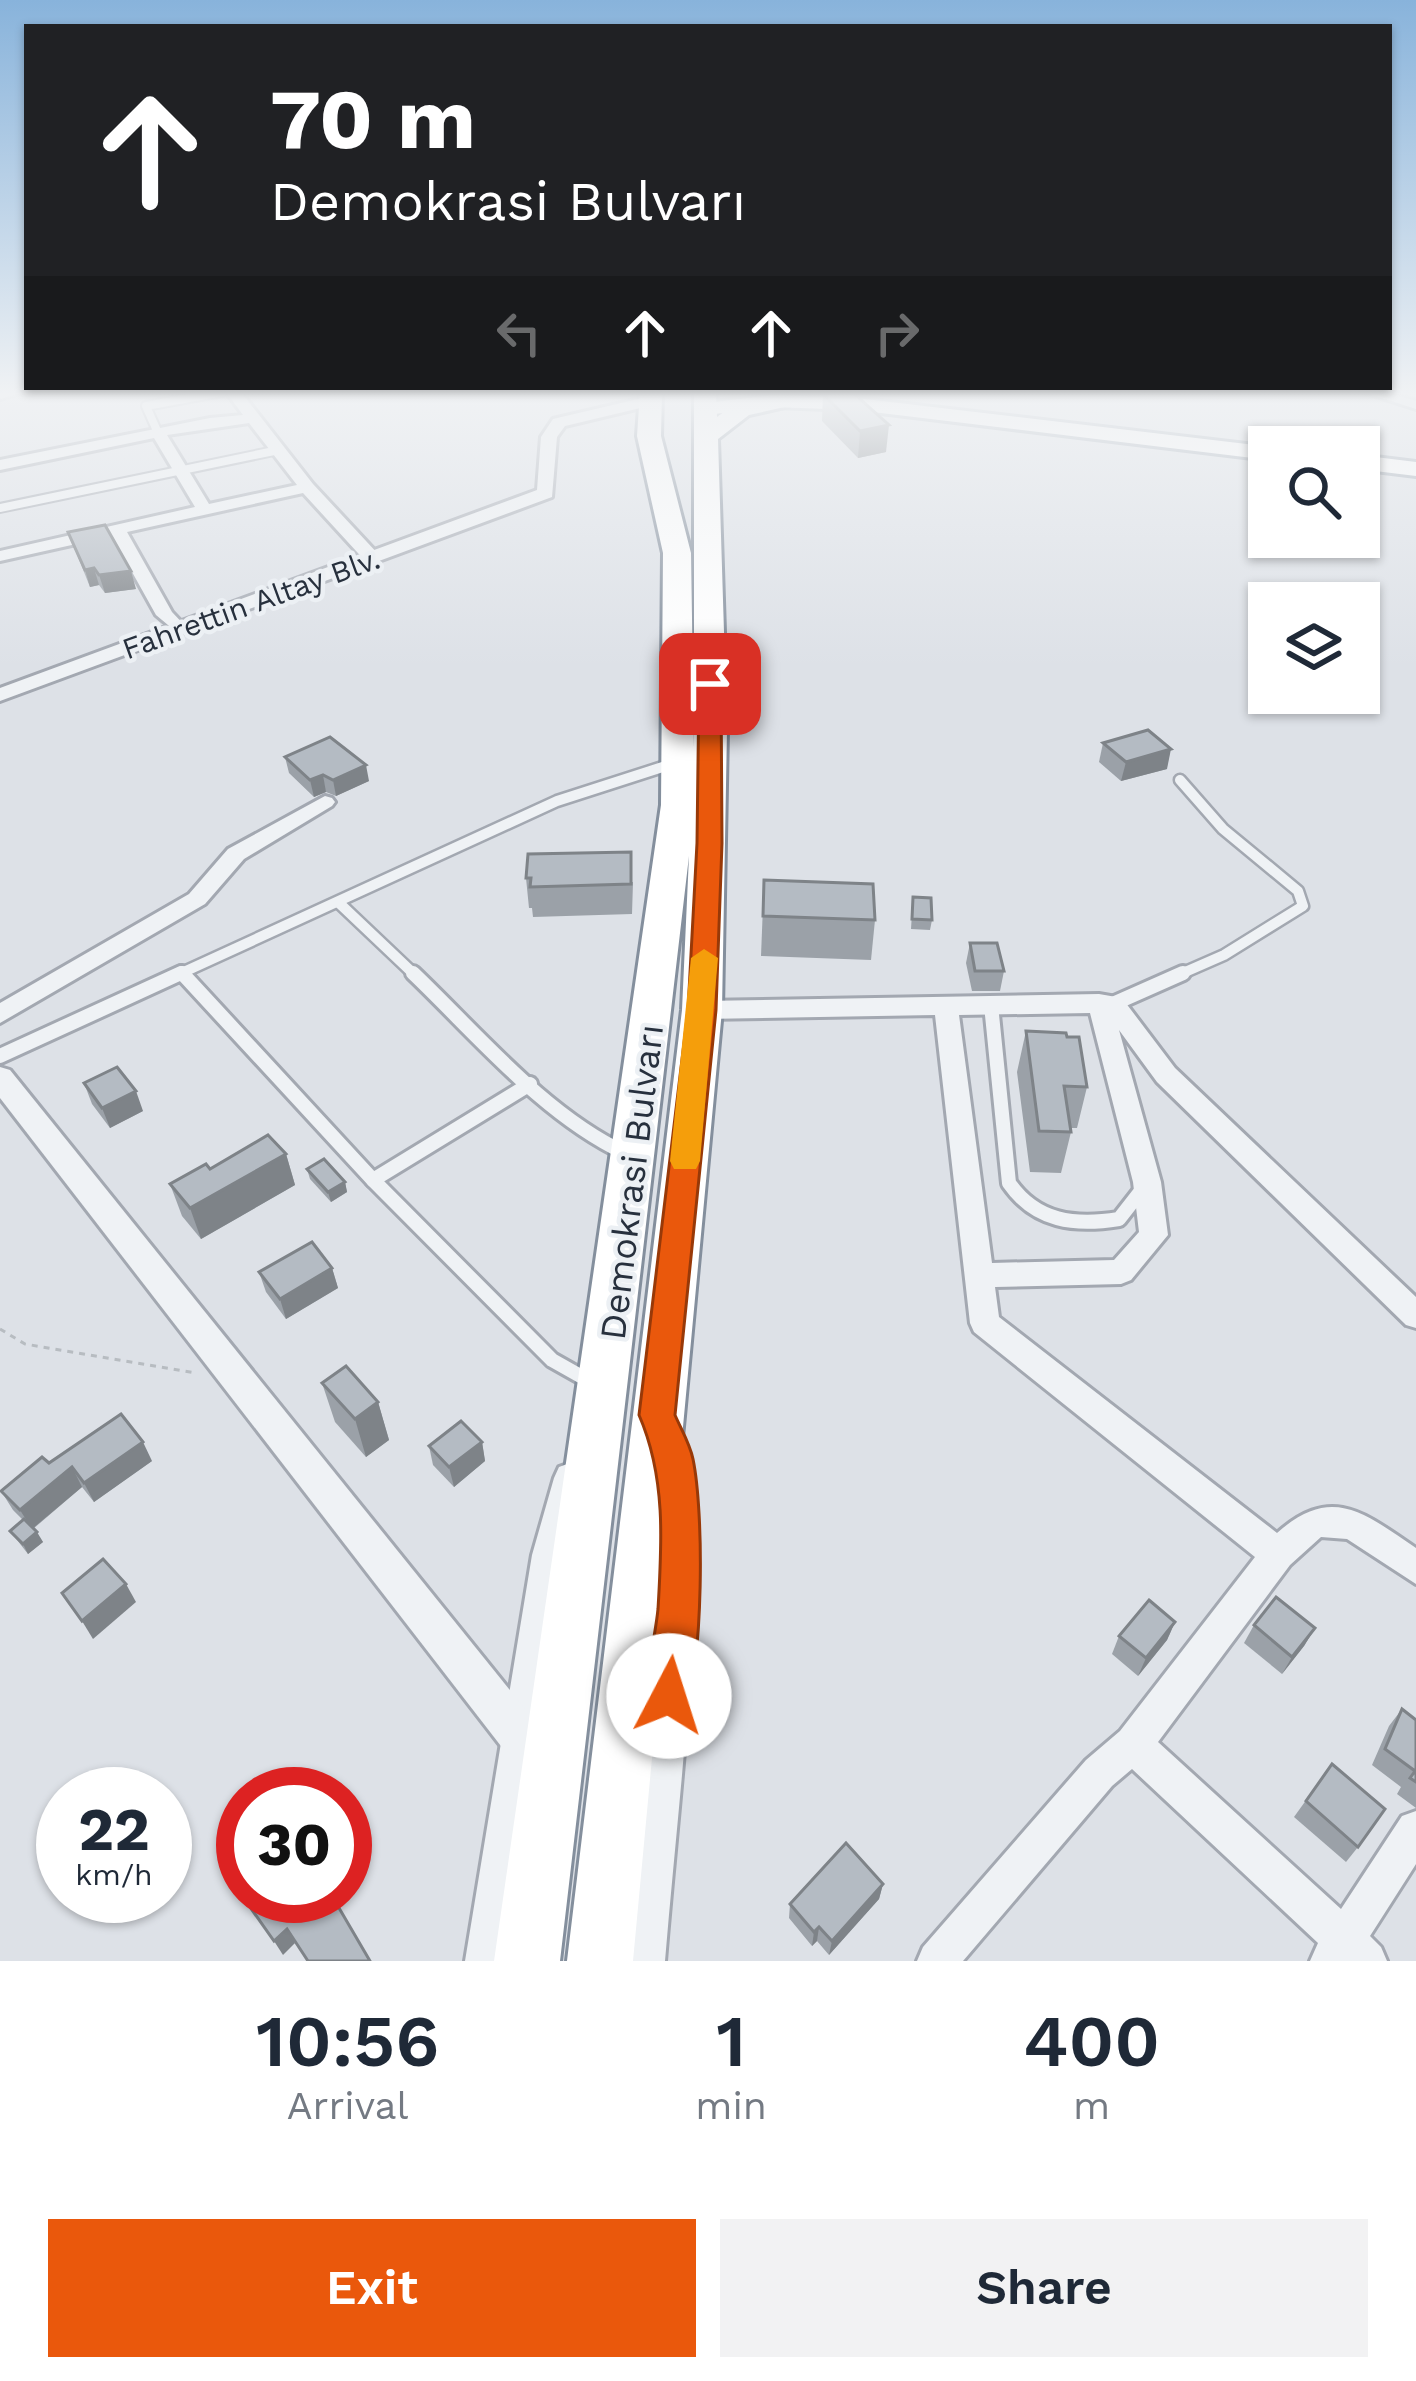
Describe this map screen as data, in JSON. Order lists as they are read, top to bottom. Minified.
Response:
{"streets":{"highway":["Demokrasi Bulvarı"],"street":["Fahrettin Altay Blv."]},"page":{"turn":["70 m","Demokrasi Bulvarı"],"speed":"22 km/h","limit":"30","eta":["10:56","Arrival","1","min","400","m"],"buttons":["Exit","Share"]}}
